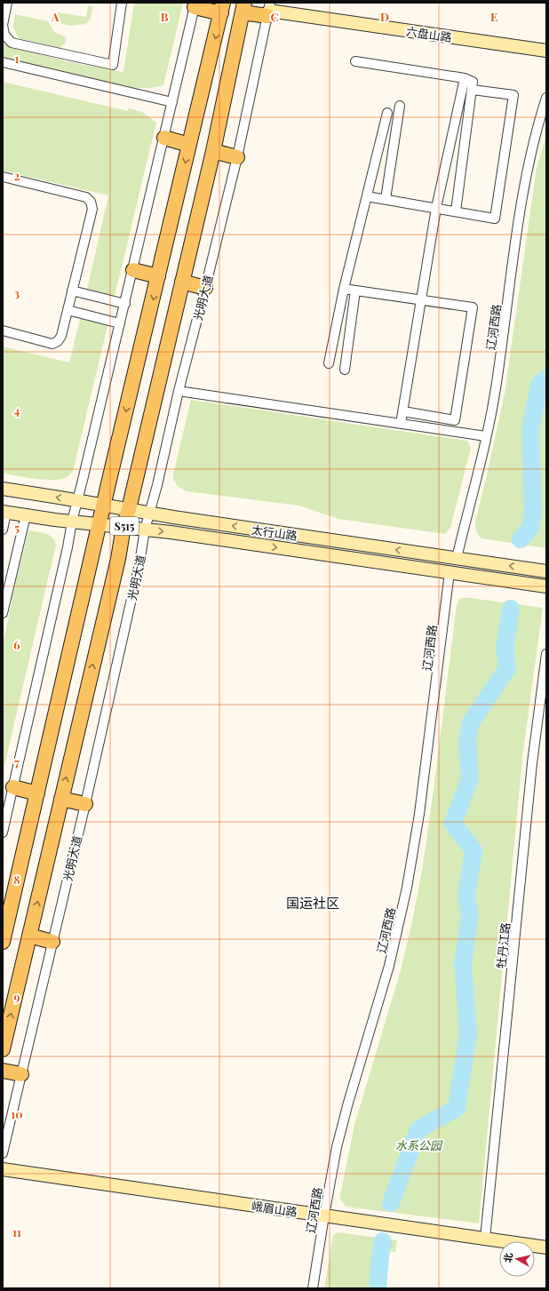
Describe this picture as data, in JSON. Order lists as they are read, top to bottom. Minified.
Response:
{"streets":{"main road":["六盘山路","光明大道","S515","太行山路","峨眉山路"],"street":["辽河西路","牡丹江路"]},"crossings":[["六盘山路","光明大道"],["光明大道","太行山路"],["辽河西路","太行山路"],["辽河西路","峨眉山路"],["S515","太行山路"],["牡丹江路","峨眉山路"]],"districts":["国运社区"],"parks":["水系公园"],"north":"left","grid":{"columns":["A","B","C","D","E"],"rows":["1","2","3","4","5","6","7","8","9","10","11"]}}
